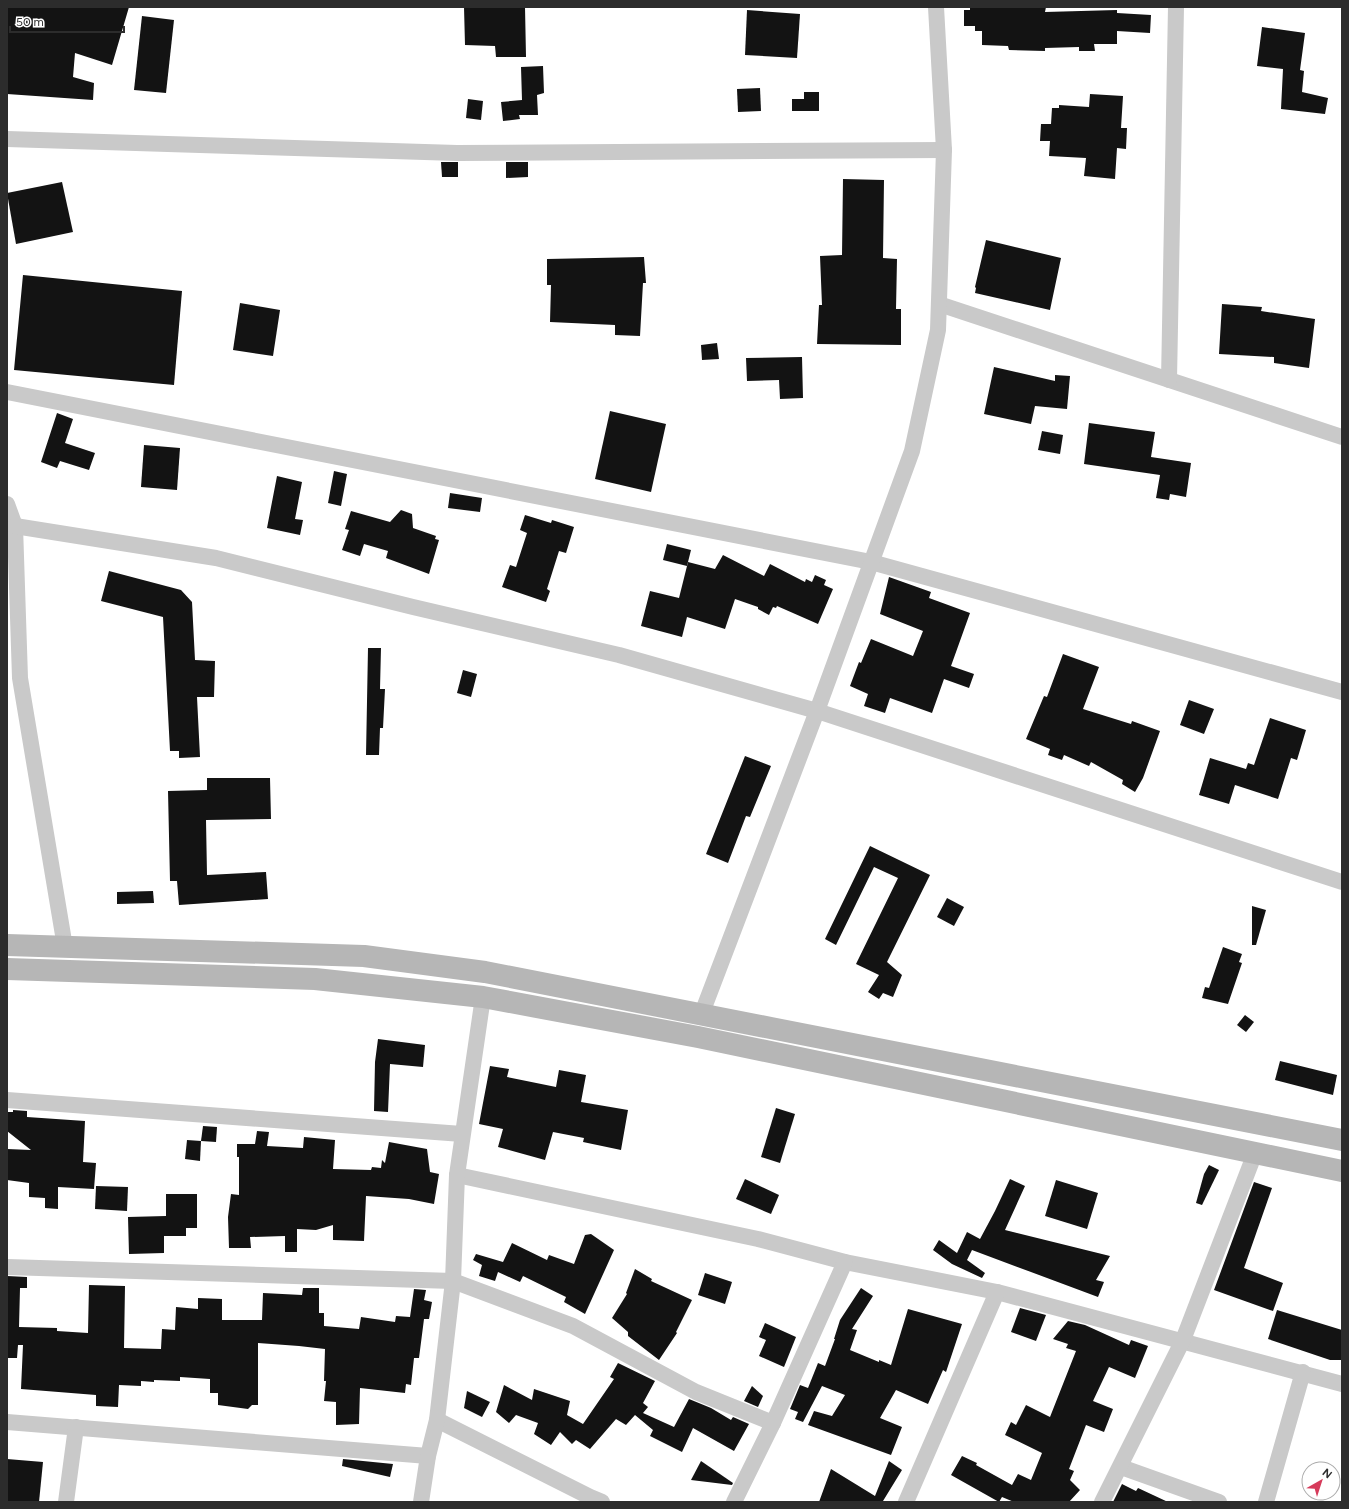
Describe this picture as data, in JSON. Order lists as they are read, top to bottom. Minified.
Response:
{"scale_bar":"50 m","north":"top right"}
